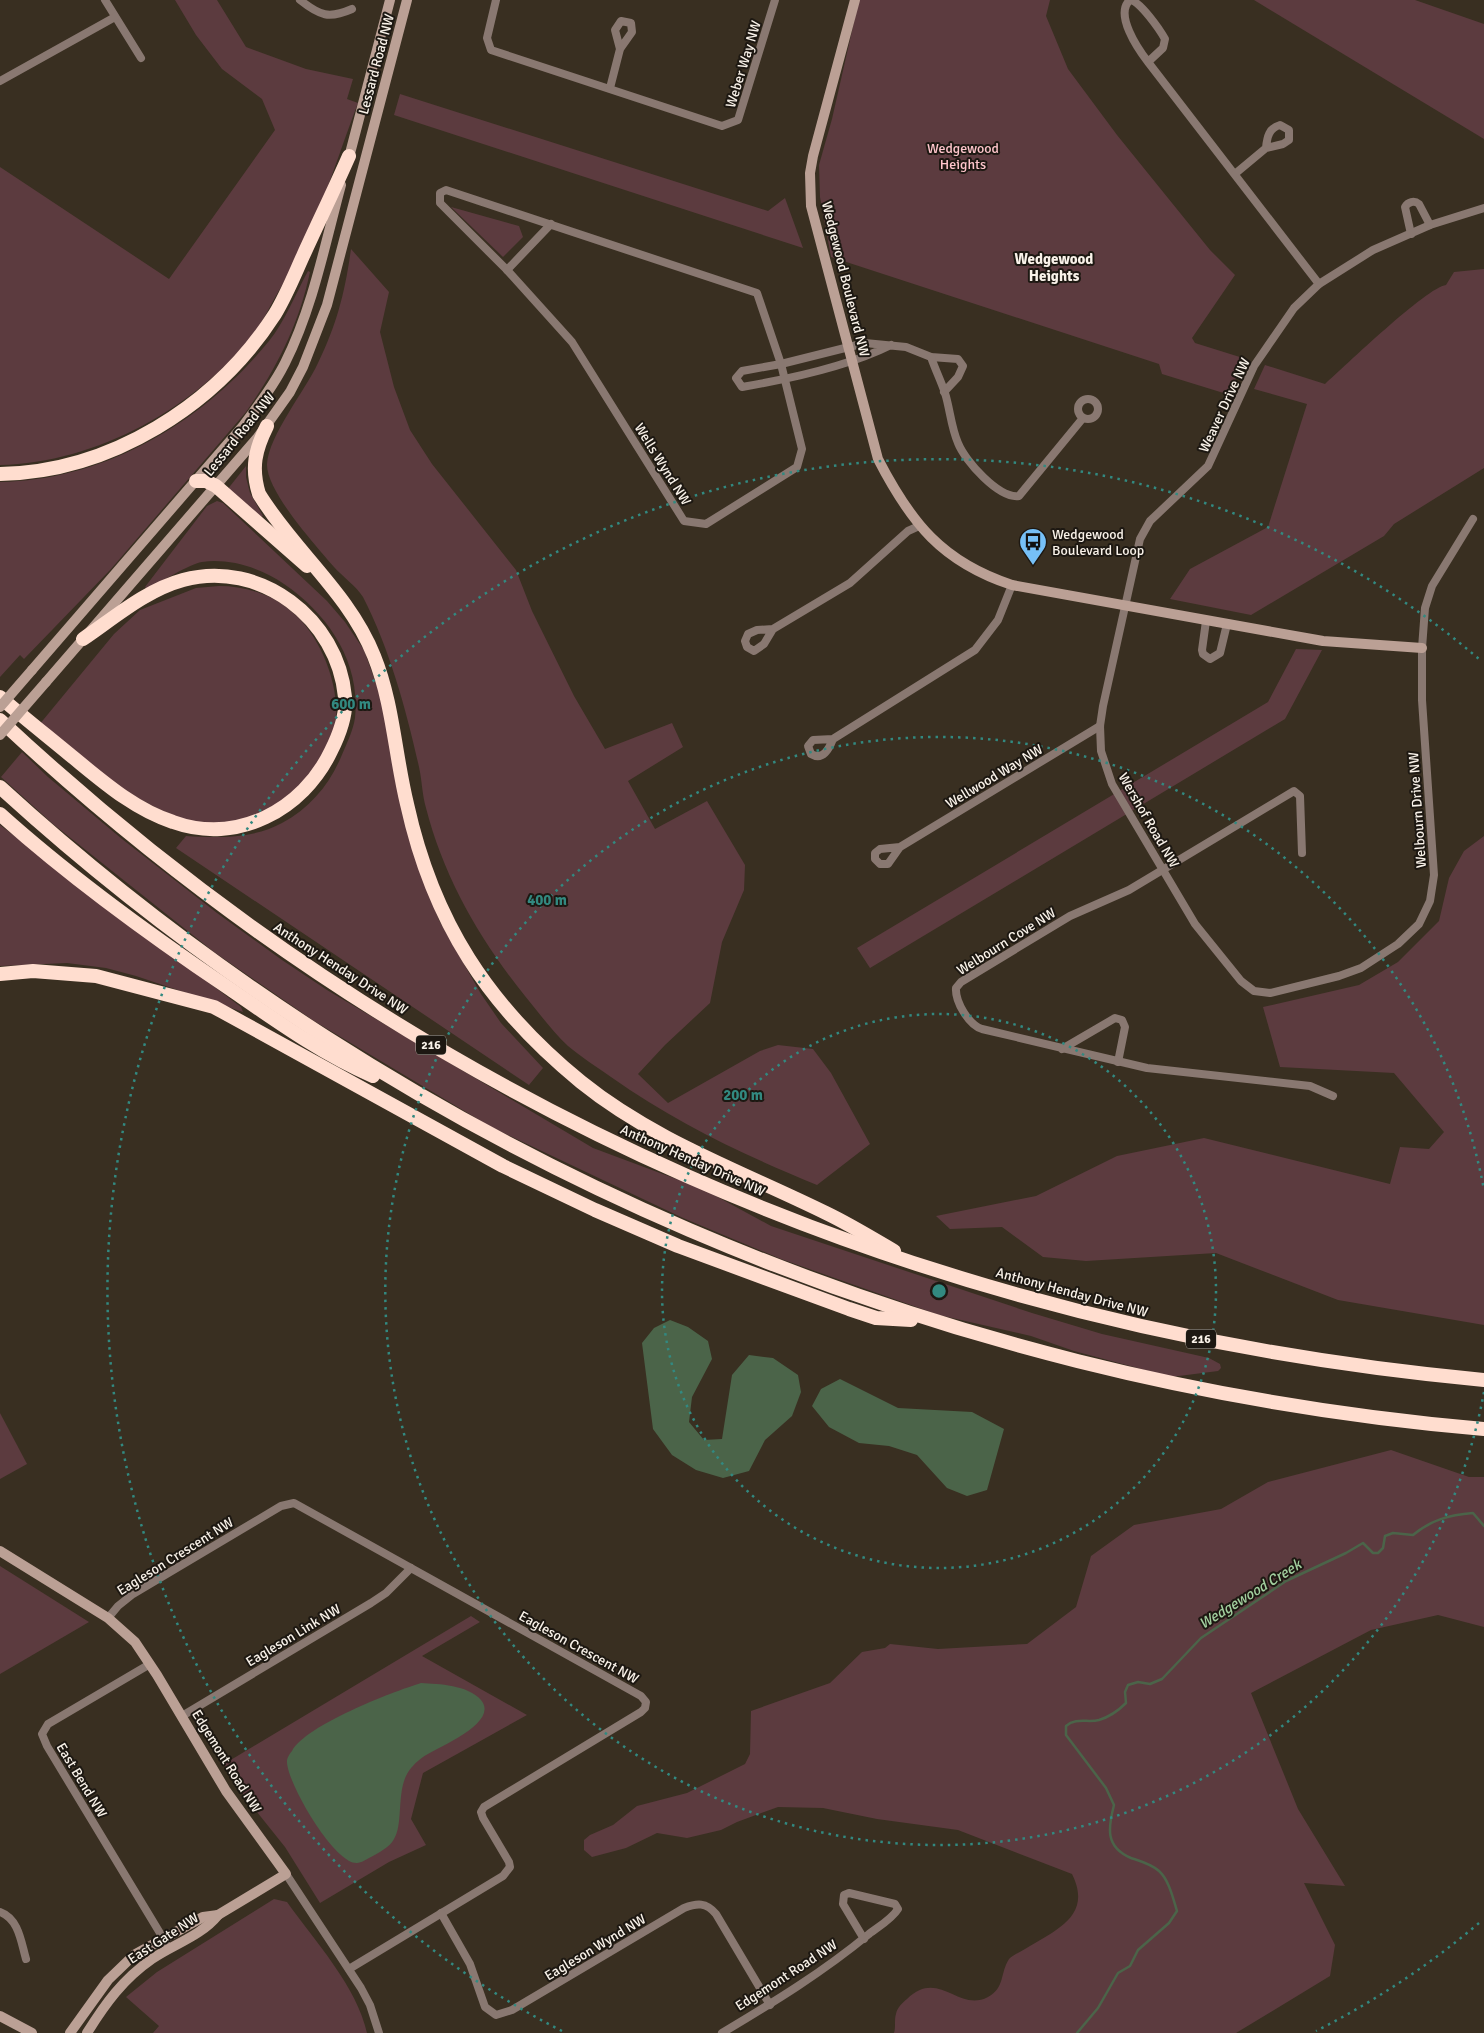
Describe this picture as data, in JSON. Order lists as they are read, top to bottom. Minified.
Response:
{"streets":{"highway":["Anthony Henday Drive NW","216"],"street":["Lessard Road NW","Weber Way NW","Wedgewood Boulevard NW","Weaver Drive NW","Wells Wynd NW","Wellwood Way NW","Welbourn Drive NW","Wershof Road NW","Welbourn Cove NW","Eagleson Crescent NW","Eagleson Link NW","Edgemont Road NW","East Bend NW","East Gate NW","Eagleson Wynd NW"]},"crossings":[["Wedgewood Boulevard NW","Weaver Drive NW"],["Wedgewood Boulevard NW","Welbourn Drive NW"],["Wedgewood Boulevard NW","Wershof Road NW"],["Weaver Drive NW","Wershof Road NW"],["Wellwood Way NW","Wershof Road NW"],["Welbourn Drive NW","Wershof Road NW"],["Wershof Road NW","Welbourn Cove NW"],["Eagleson Crescent NW","Eagleson Link NW"],["Eagleson Crescent NW","Edgemont Road NW"],["Eagleson Crescent NW","Eagleson Wynd NW"],["Eagleson Link NW","Edgemont Road NW"],["Edgemont Road NW","East Bend NW"],["Edgemont Road NW","East Gate NW"],["Edgemont Road NW","Eagleson Wynd NW"],["East Bend NW","East Gate NW"]],"districts":["Wedgewood Heights"],"water":["Wedgewood Creek"],"parks":["Wedgewood Heights"],"places":{"bus stop":["Wedgewood Boulevard Loop"]},"rings":["600 m","400 m","200 m"]}
